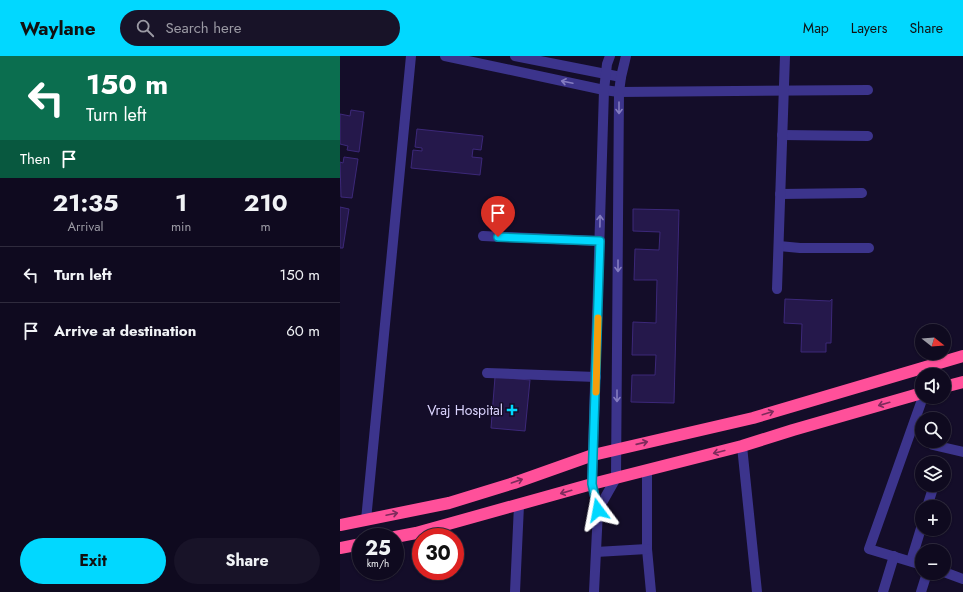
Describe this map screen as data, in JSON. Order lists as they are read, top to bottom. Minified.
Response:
{"places":{"health":["Vraj Hospital"]},"north":"right","page":{"header":"Waylane","search":"Search here","nav":["Map","Layers","Share"],"turn":["150 m","Turn left"],"then":"Then","eta":["21:35","Arrival","1","min","210","m"],"list":[{"name":"Turn left","value":"150 m"},{"name":"Arrive at destination","value":"60 m"}],"map_buttons":["+","−"],"speed":"25 km/h","limit":"30","buttons":["Exit","Share"]}}
